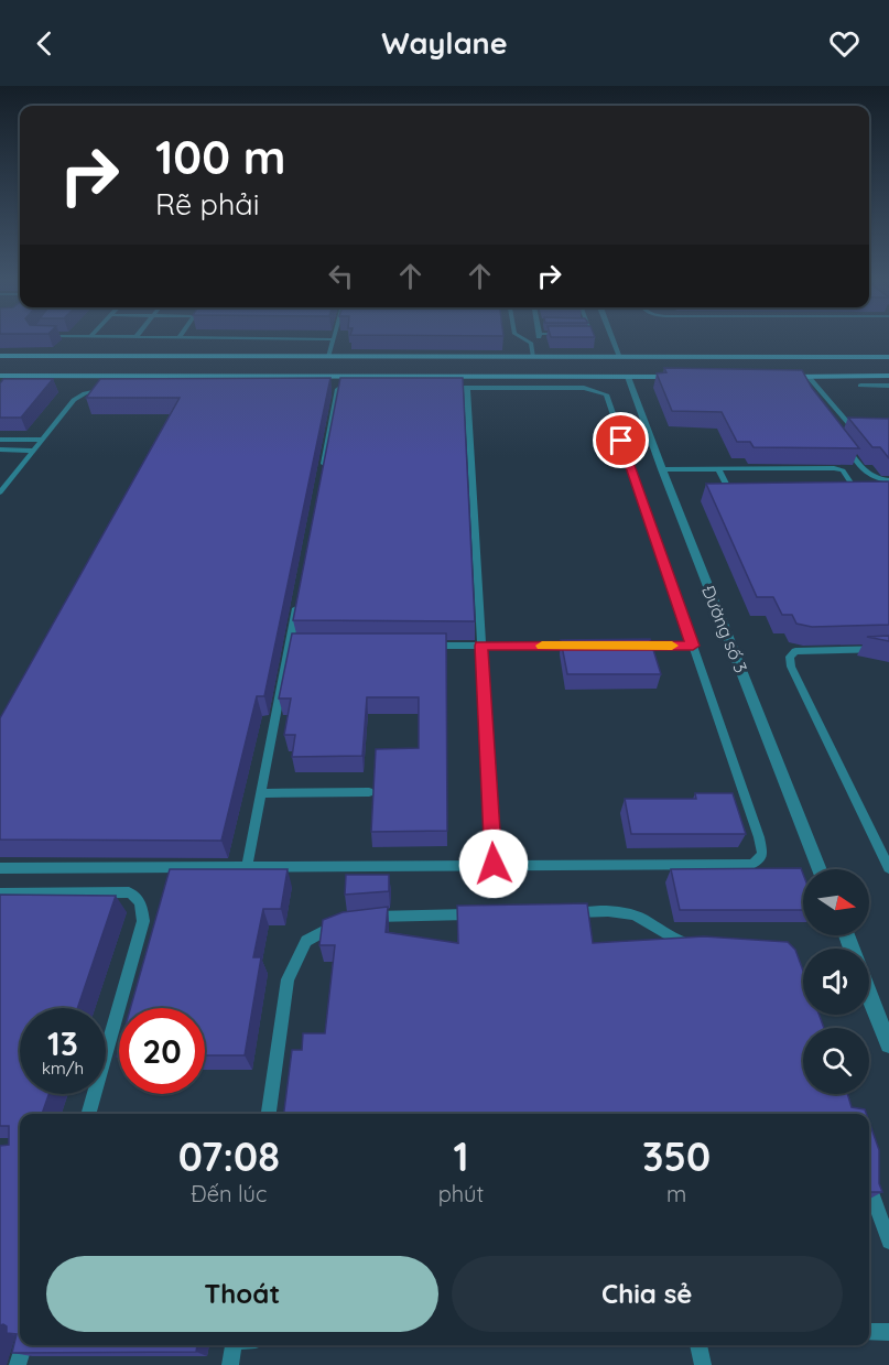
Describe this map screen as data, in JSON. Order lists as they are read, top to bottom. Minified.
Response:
{"streets":{"street":["Đường số 3"]},"north":"right","page":{"header":"Waylane","turn":["100 m","Rẽ phải"],"speed":"13 km/h","limit":"20","eta":["07:08","Đến lúc","1","phút","350","m"],"buttons":["Thoát","Chia sẻ"]}}
